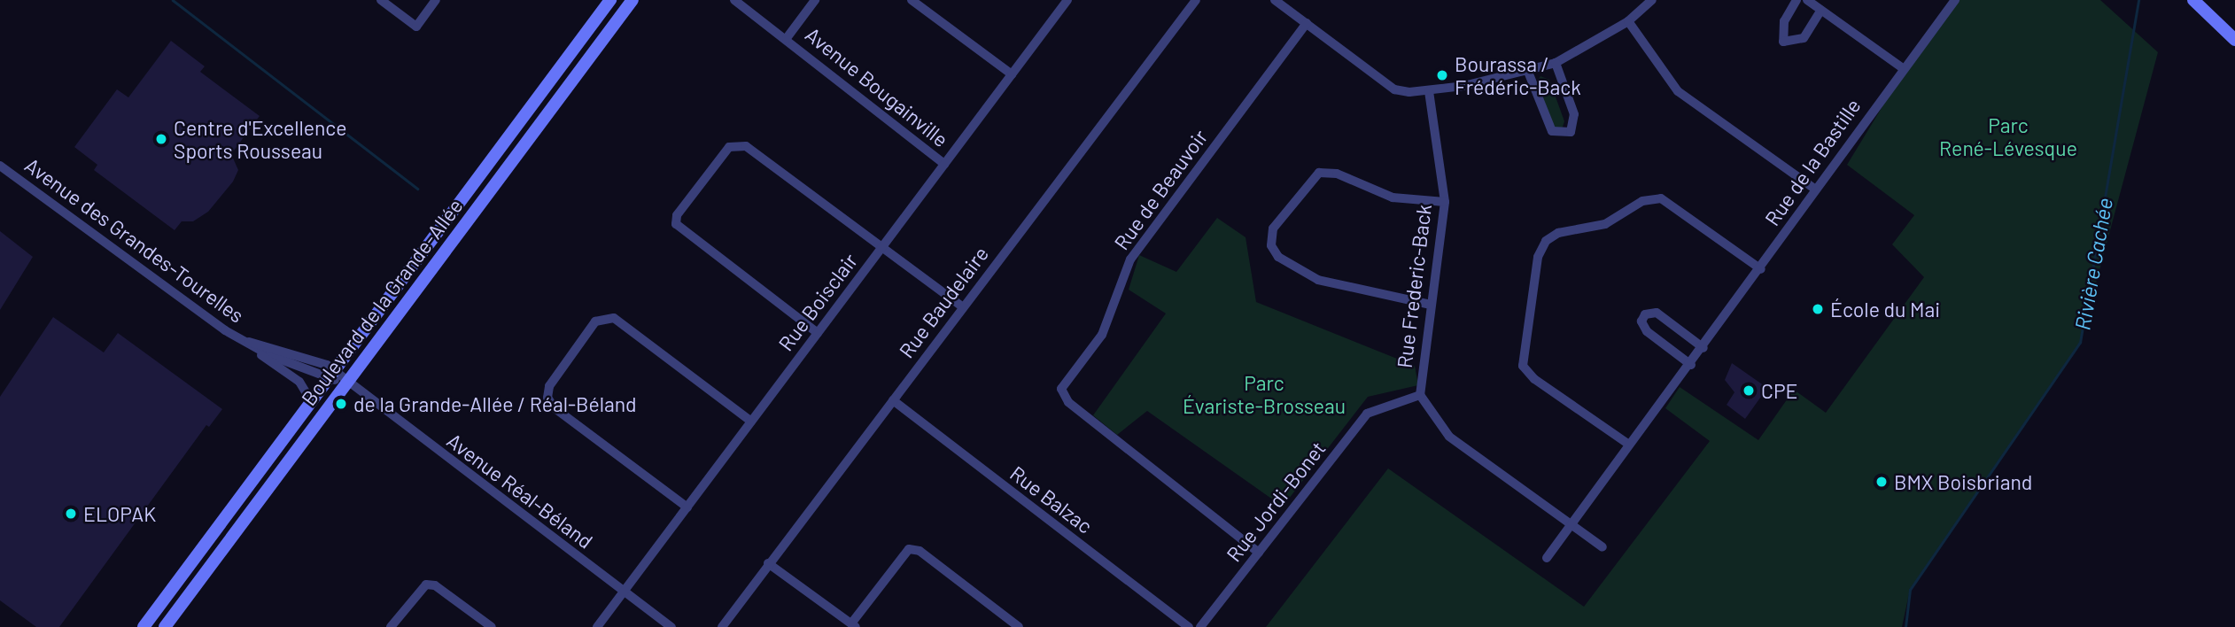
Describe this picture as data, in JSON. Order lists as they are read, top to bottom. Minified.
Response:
{"streets":{"street":["Avenue Bougainville","Rue de la Bastille","Rue de Beauvoir","Avenue des Grandes-Tourelles","Rue Frederic-Back","Boulevard de la Grande-Allée","Rue Boisclair","Rue Baudelaire","Avenue Réal-Béland","Rue Balzac","Rue Jordi-Bonet"]},"crossings":[["Avenue Bougainville","Rue Boisclair"],["Rue de la Bastille","Rue Frederic-Back"],["Rue de Beauvoir","Rue Jordi-Bonet"],["Avenue des Grandes-Tourelles","Boulevard de la Grande-Allée"],["Avenue des Grandes-Tourelles","Avenue Réal-Béland"],["Rue Frederic-Back","Rue Jordi-Bonet"],["Boulevard de la Grande-Allée","Avenue Réal-Béland"],["Rue Boisclair","Avenue Réal-Béland"],["Rue Baudelaire","Rue Balzac"]],"water":["Rivière Cachée"],"parks":["Parc René-Lévesque","Parc Évariste-Brosseau"],"places":["Bourassa / Frédéric-Back","Centre d'Excellence Sports Rousseau","École du Mai","CPE","de la Grande-Allée / Réal-Béland","BMX Boisbriand","ELOPAK"]}
